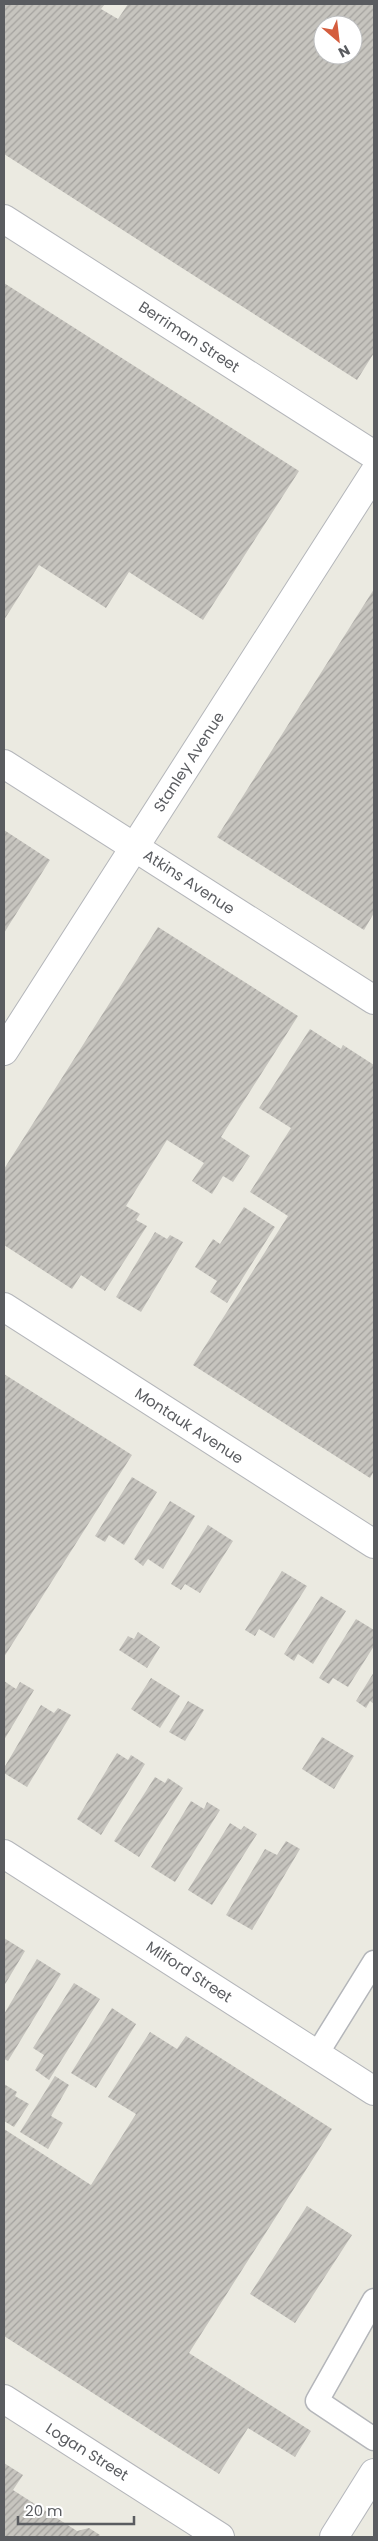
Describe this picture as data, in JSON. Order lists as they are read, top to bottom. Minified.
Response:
{"streets":{"street":["Berriman Street","Stanley Avenue","Atkins Avenue","Montauk Avenue","Milford Street","Logan Street"]},"crossings":[["Stanley Avenue","Atkins Avenue"]],"scale_bar":"20 m","north":"bottom right"}
